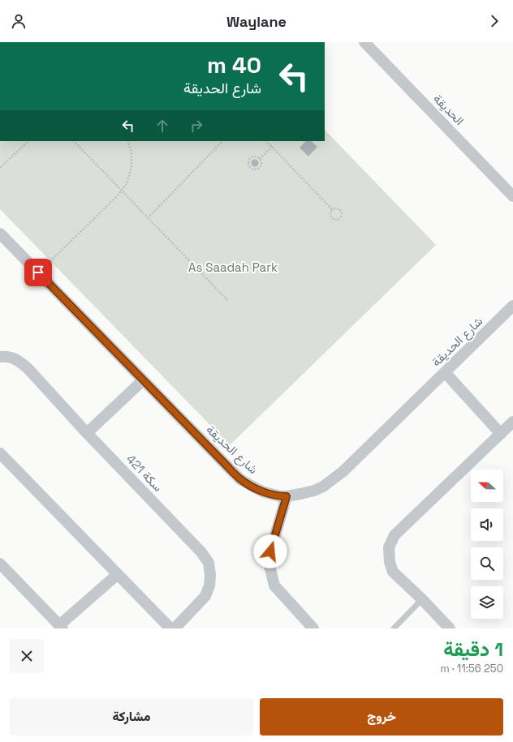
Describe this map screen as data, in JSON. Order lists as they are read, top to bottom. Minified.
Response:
{"streets":{"street":["الحديقة","شارع الحديقة","سكة 421"]},"parks":["As Saadah Park"],"north":"left","page":{"header":"Waylane","turn":["40 m","شارع الحديقة"],"heading":["1 دقيقة","250 m · 11:56"],"buttons":["خروج","مشاركة"]}}
